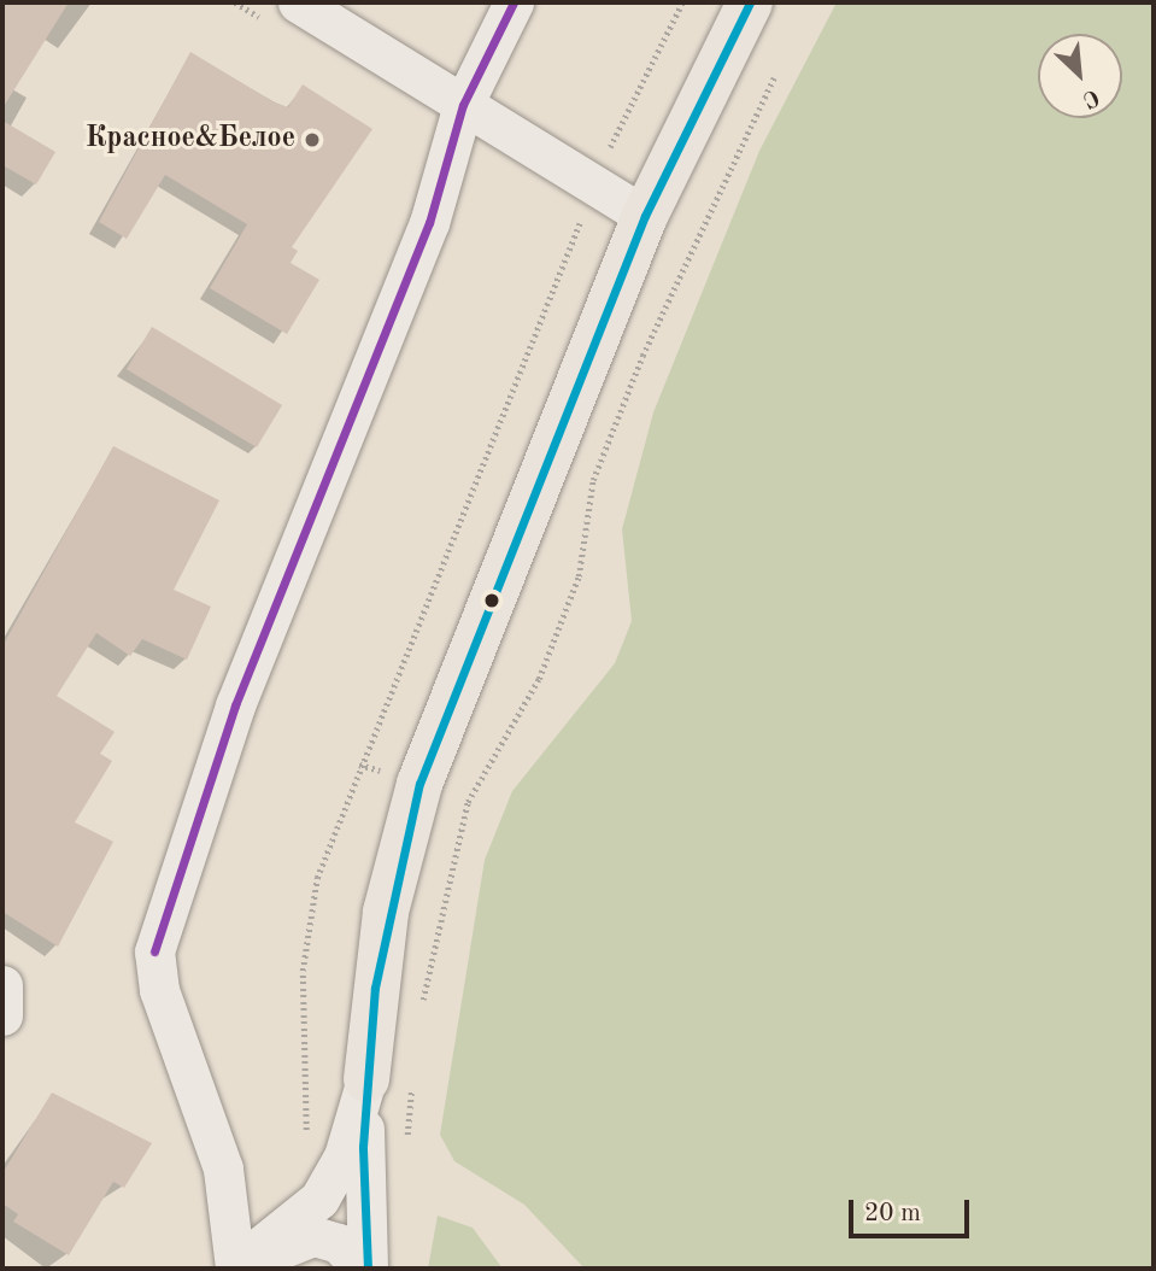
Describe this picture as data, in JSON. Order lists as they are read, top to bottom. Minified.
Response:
{"places":["Красное&Белое"],"scale_bar":"20 m","north":"bottom right"}
